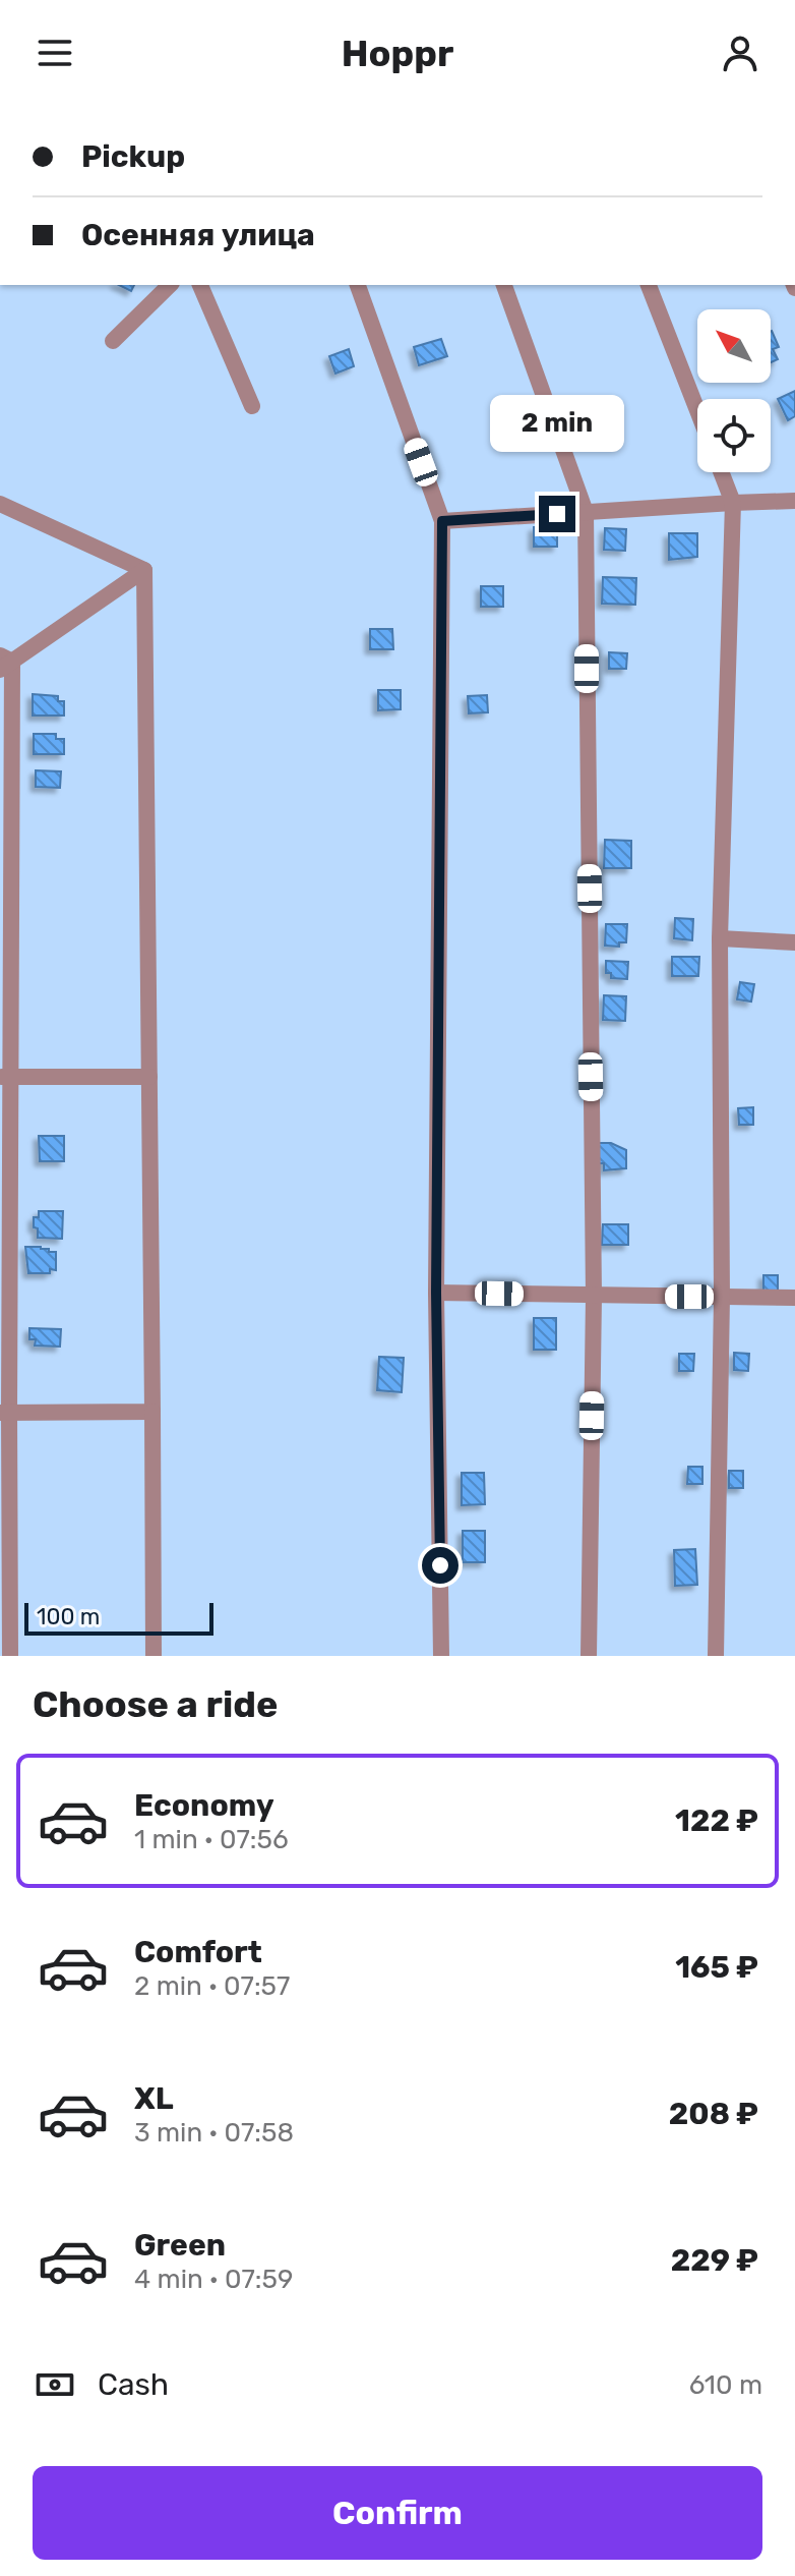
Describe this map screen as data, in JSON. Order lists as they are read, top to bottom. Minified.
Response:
{"scale_bar":"100 m","north":"top left","page":{"header":"Hoppr","banner":["Pickup","Осенняя улица"],"bubble":"2 min","scale":"100 m","heading":"Choose a ride","list":[{"name":"Economy","note":"1 min · 07:56","value":"122 ₽"},{"name":"Comfort","note":"2 min · 07:57","value":"165 ₽"},{"name":"XL","note":"3 min · 07:58","value":"208 ₽"},{"name":"Green","note":"4 min · 07:59","value":"229 ₽"}],"pay":["Cash","610 m"],"buttons":"Confirm"}}
